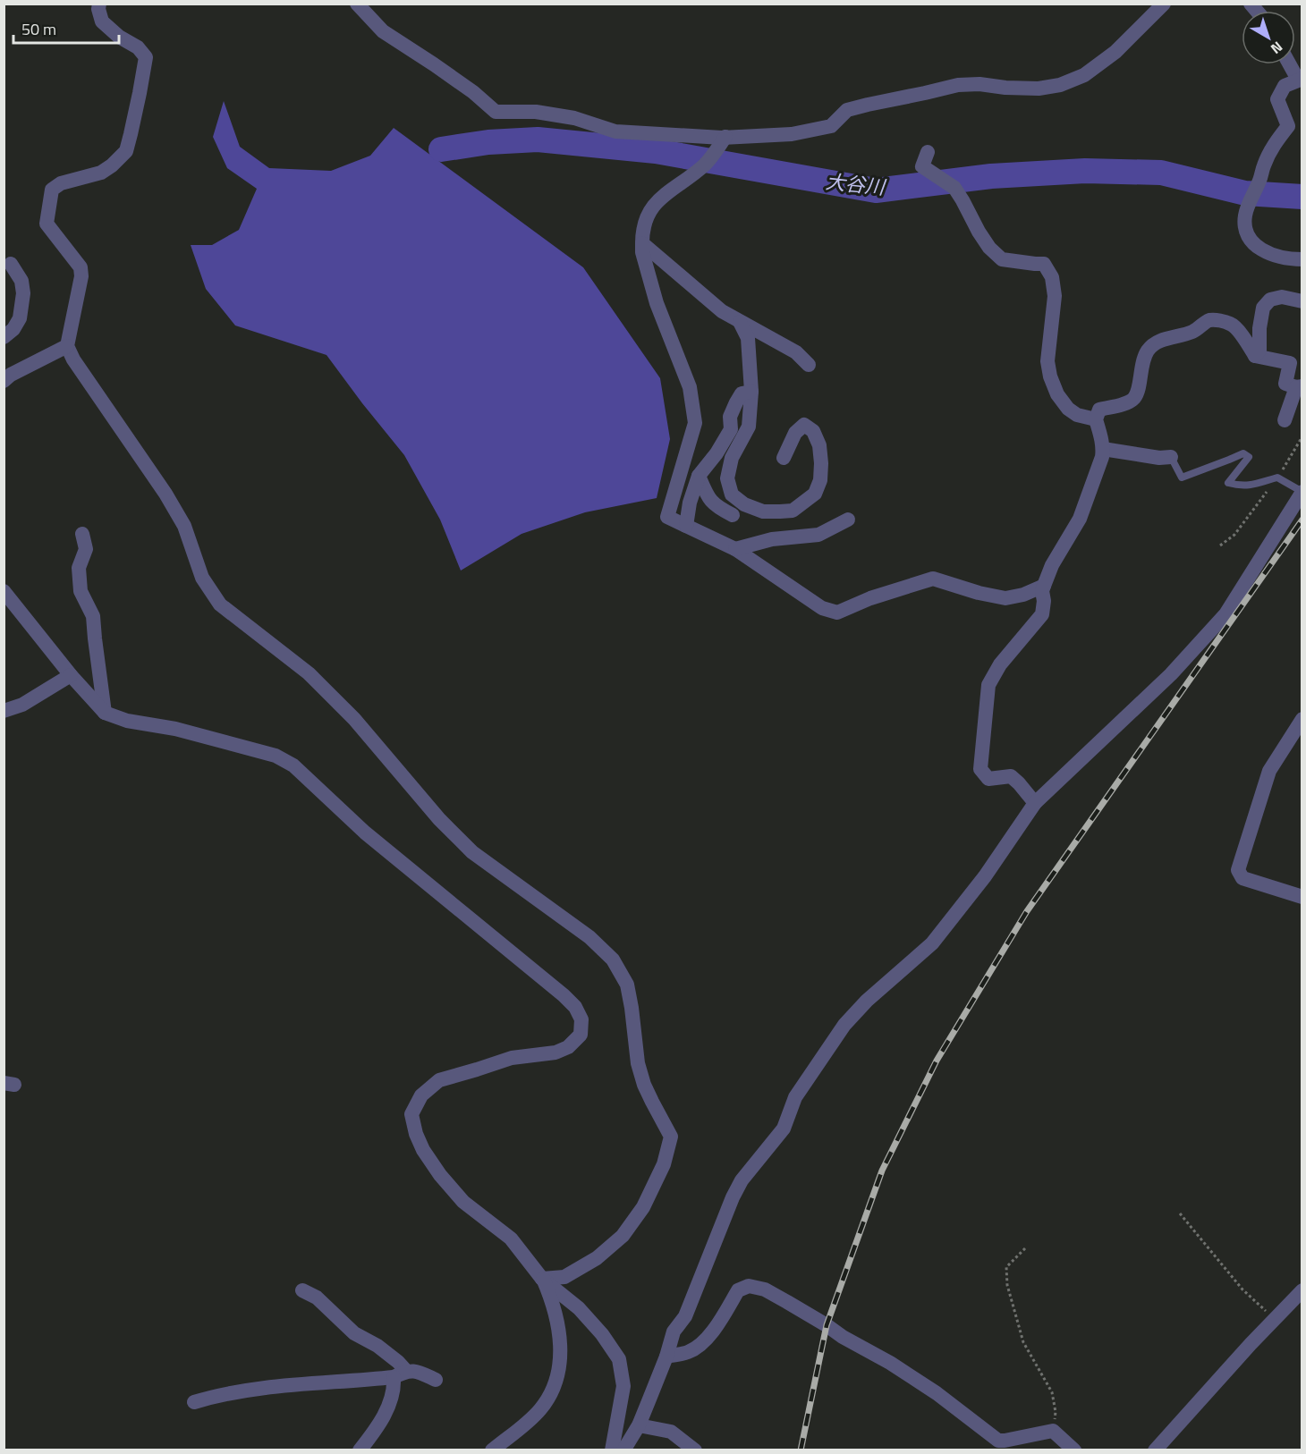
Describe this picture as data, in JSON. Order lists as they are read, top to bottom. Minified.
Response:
{"water":["大谷川"],"scale_bar":"50 m","north":"bottom right"}
